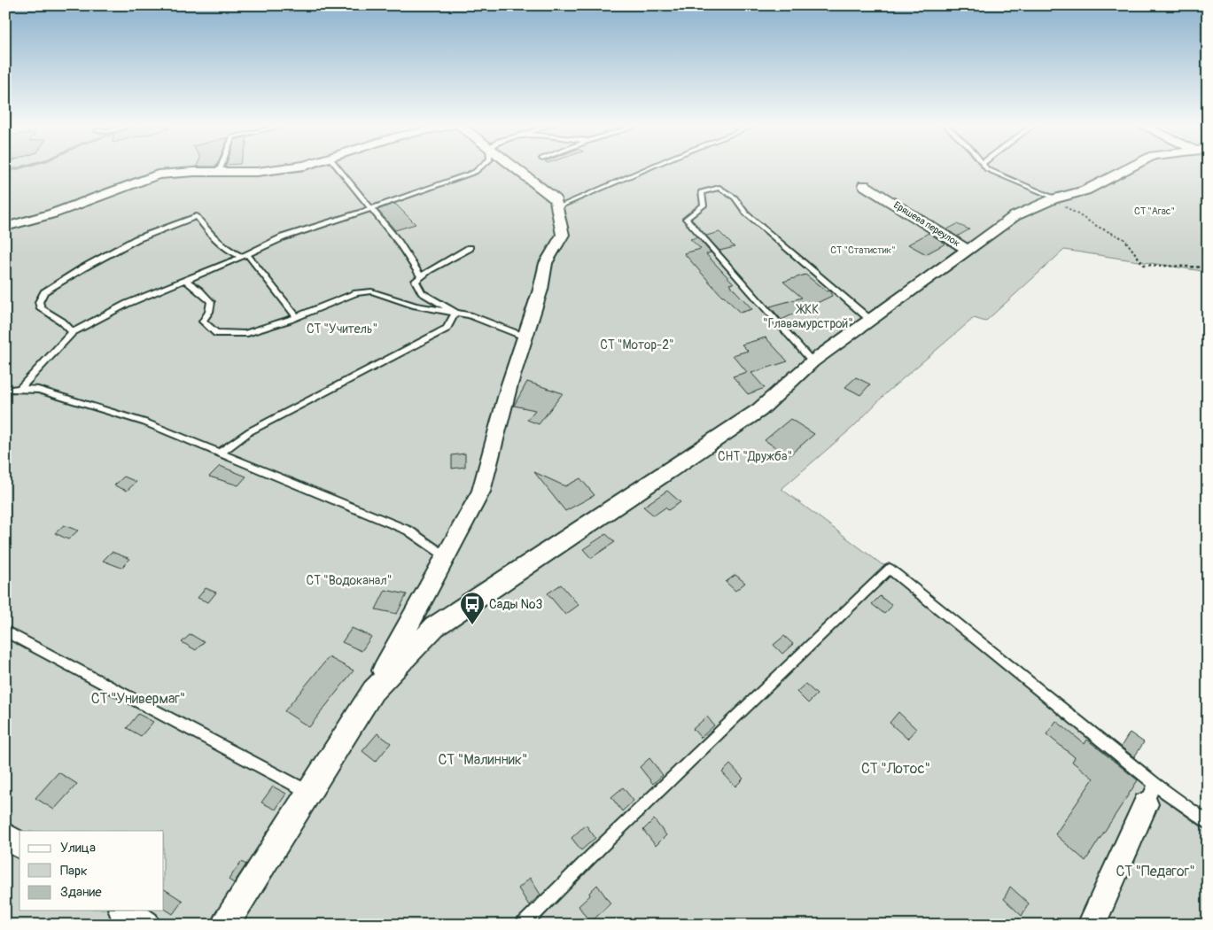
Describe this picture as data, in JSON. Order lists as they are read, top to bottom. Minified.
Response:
{"streets":{"street":["Еряшева переулок"]},"parks":["СТ \"Агас\"","СТ \"Статистик\"","ЖКК \"Главамурстрой\"","СТ \"Учитель\"","СТ \"Мотор-2\"","СНТ \"Дружба\"","СТ \"Водоканал\"","СТ \"Универмаг\"","СТ \"Малинник\"","СТ \"Лотос\"","СТ \"Педагог\""],"places":{"bus stop":["Сады №3"]},"legend":["Улица","Парк","Здание"]}
